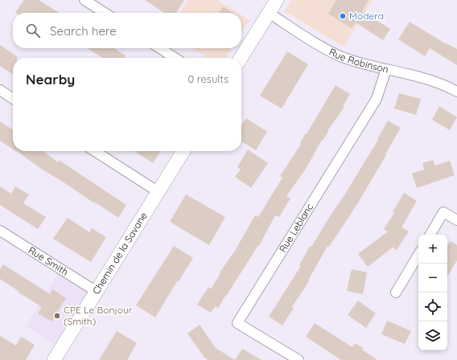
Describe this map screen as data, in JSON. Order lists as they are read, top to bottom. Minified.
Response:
{"streets":{"street":["Rue Robinson","Rue Leblanc","Chemin de la Savane","Rue Smith"]},"crossings":[["Rue Robinson","Rue Leblanc"],["Chemin de la Savane","Rue Smith"]],"places":["Modera","CPE Le Bonjour (Smith)"],"page":{"search":"Search here","heading":["Nearby","0 results"],"map_buttons":["+","−"]}}
